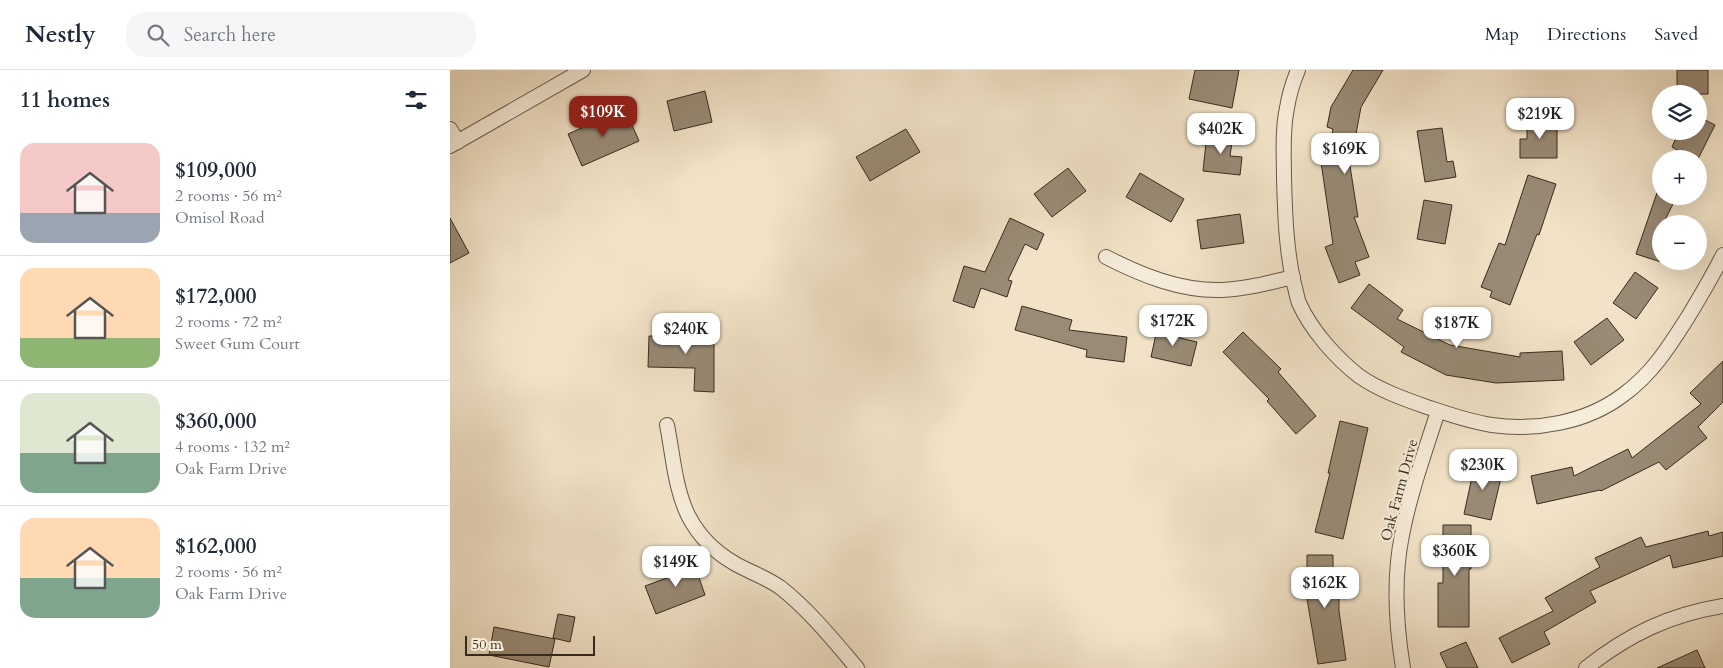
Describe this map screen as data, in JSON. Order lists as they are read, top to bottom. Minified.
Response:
{"streets":{"street":["Oak Farm Drive"]},"scale_bar":"50 m","page":{"header":"Nestly","search":"Search here","nav":["Map","Directions","Saved"],"heading":"11 homes","map_buttons":["+","−"],"price":["$109K","$219K","$402K","$169K","$172K","$187K","$240K","$230K","$360K","$149K","$162K"],"list":[{"name":"$109,000","note":"2 rooms · 56 m² · Omisol Road"},{"name":"$172,000","note":"2 rooms · 72 m² · Sweet Gum Court"},{"name":"$360,000","note":"4 rooms · 132 m² · Oak Farm Drive"},{"name":"$162,000","note":"2 rooms · 56 m² · Oak Farm Drive"}],"scale":"50 m"}}
